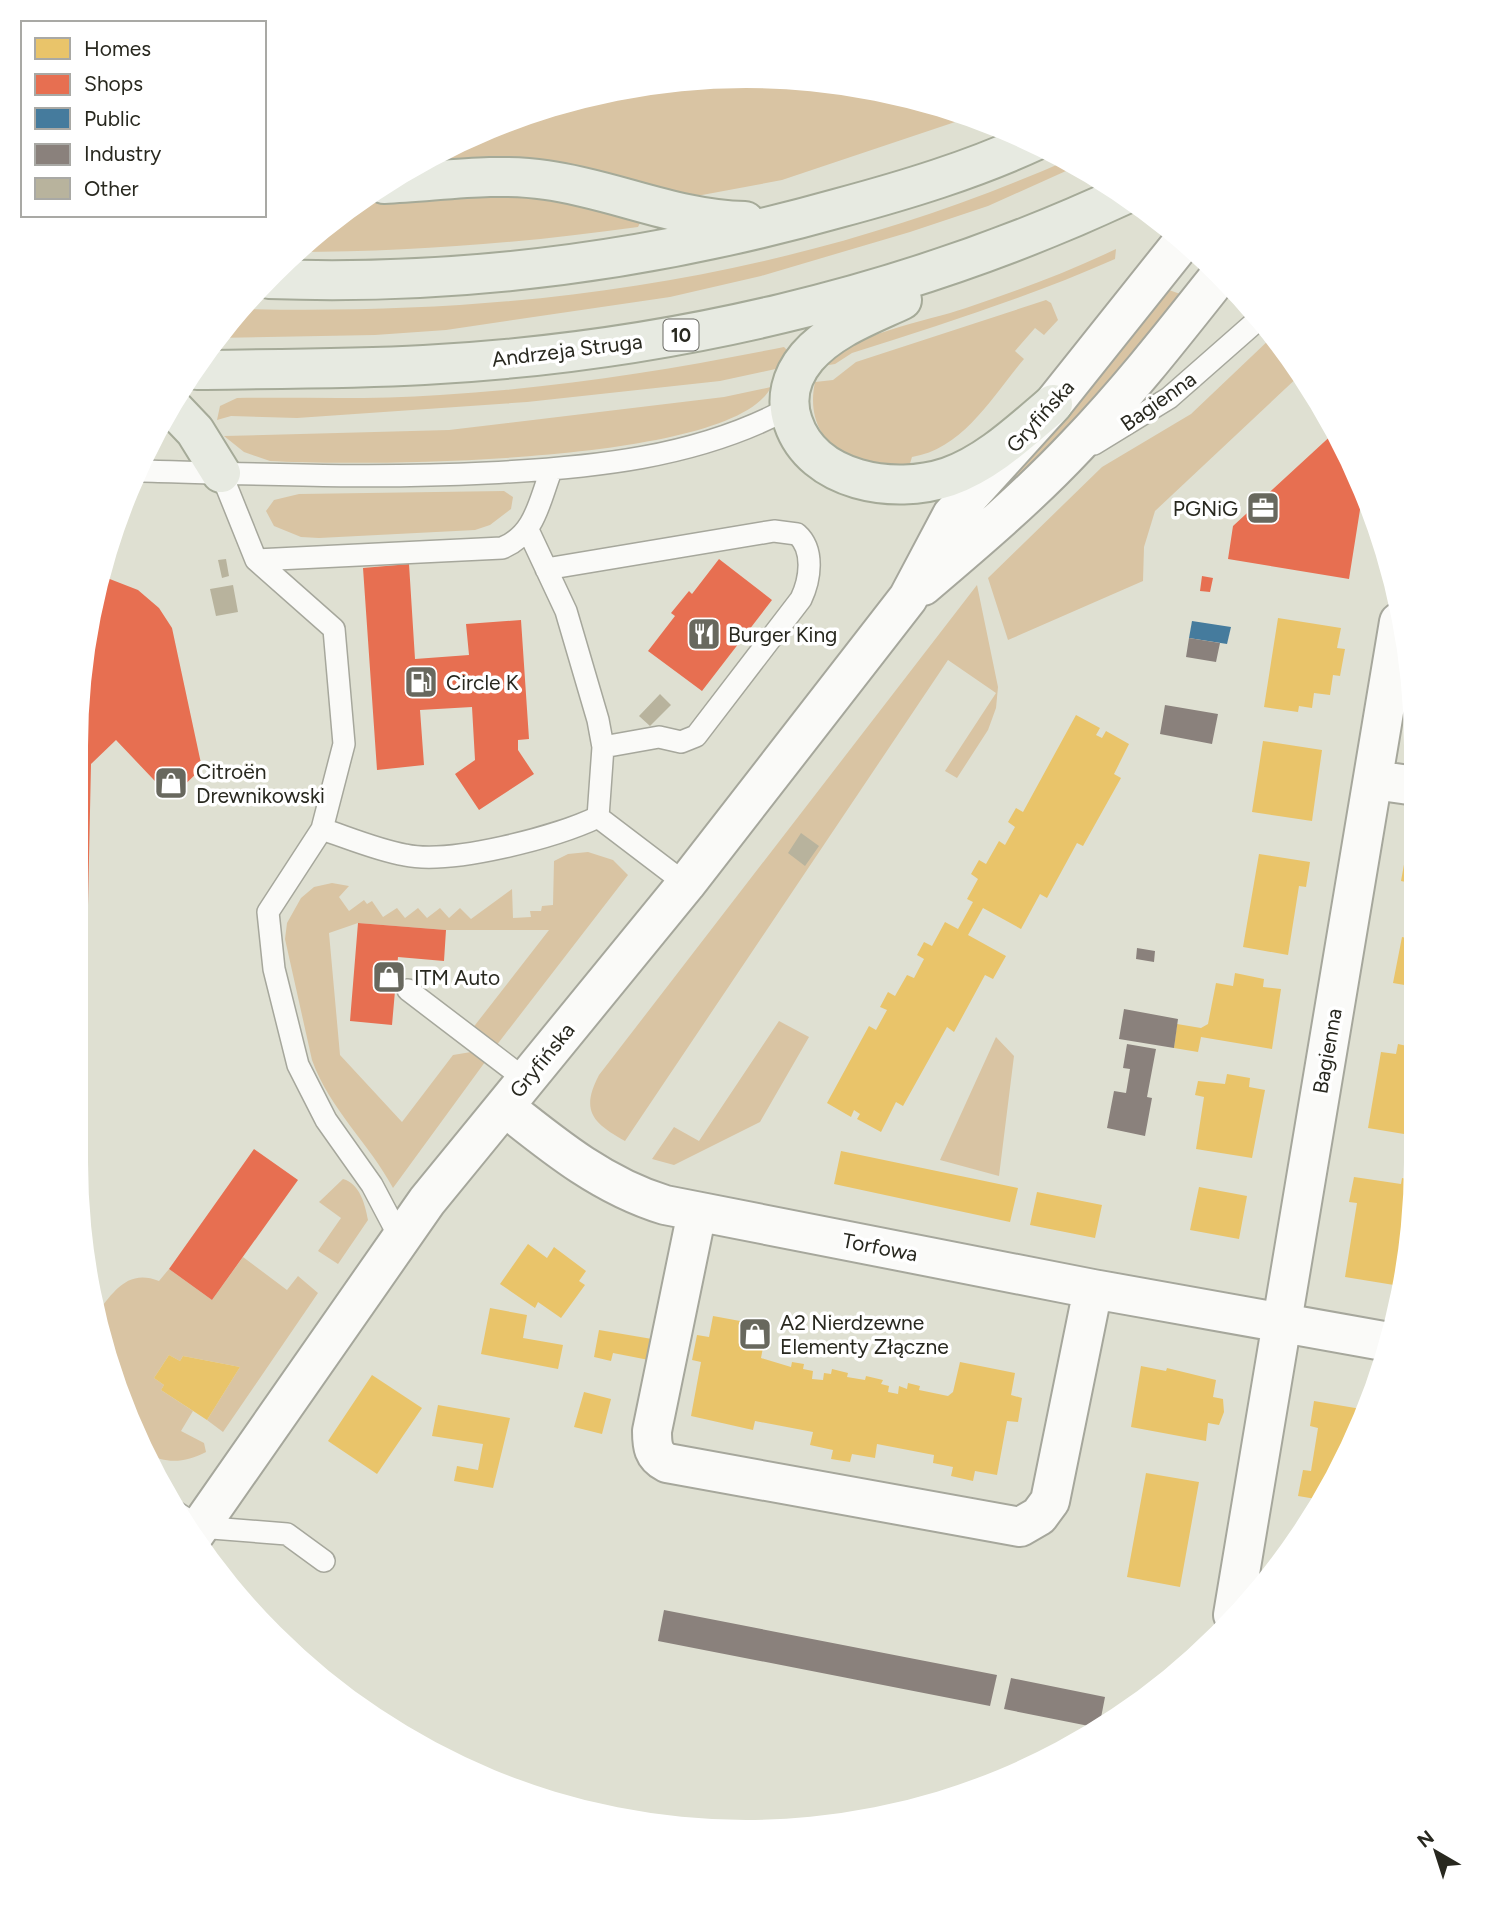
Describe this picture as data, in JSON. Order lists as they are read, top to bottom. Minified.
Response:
{"streets":{"main road":["10","Andrzeja Struga"],"street":["Bagienna","Gryfińska","Torfowa"]},"crossings":[["Bagienna","Gryfińska"],["Bagienna","Torfowa"],["Gryfińska","Torfowa"]],"places":{"office":["PGNiG"],"restaurant":["Burger King"],"fuel station":["Circle K"],"shop":["Citroën Drewnikowski","ITM Auto","A2 Nierdzewne Elementy Złączne"]},"legend":["Homes","Shops","Public","Industry","Other"],"north":"top left"}
